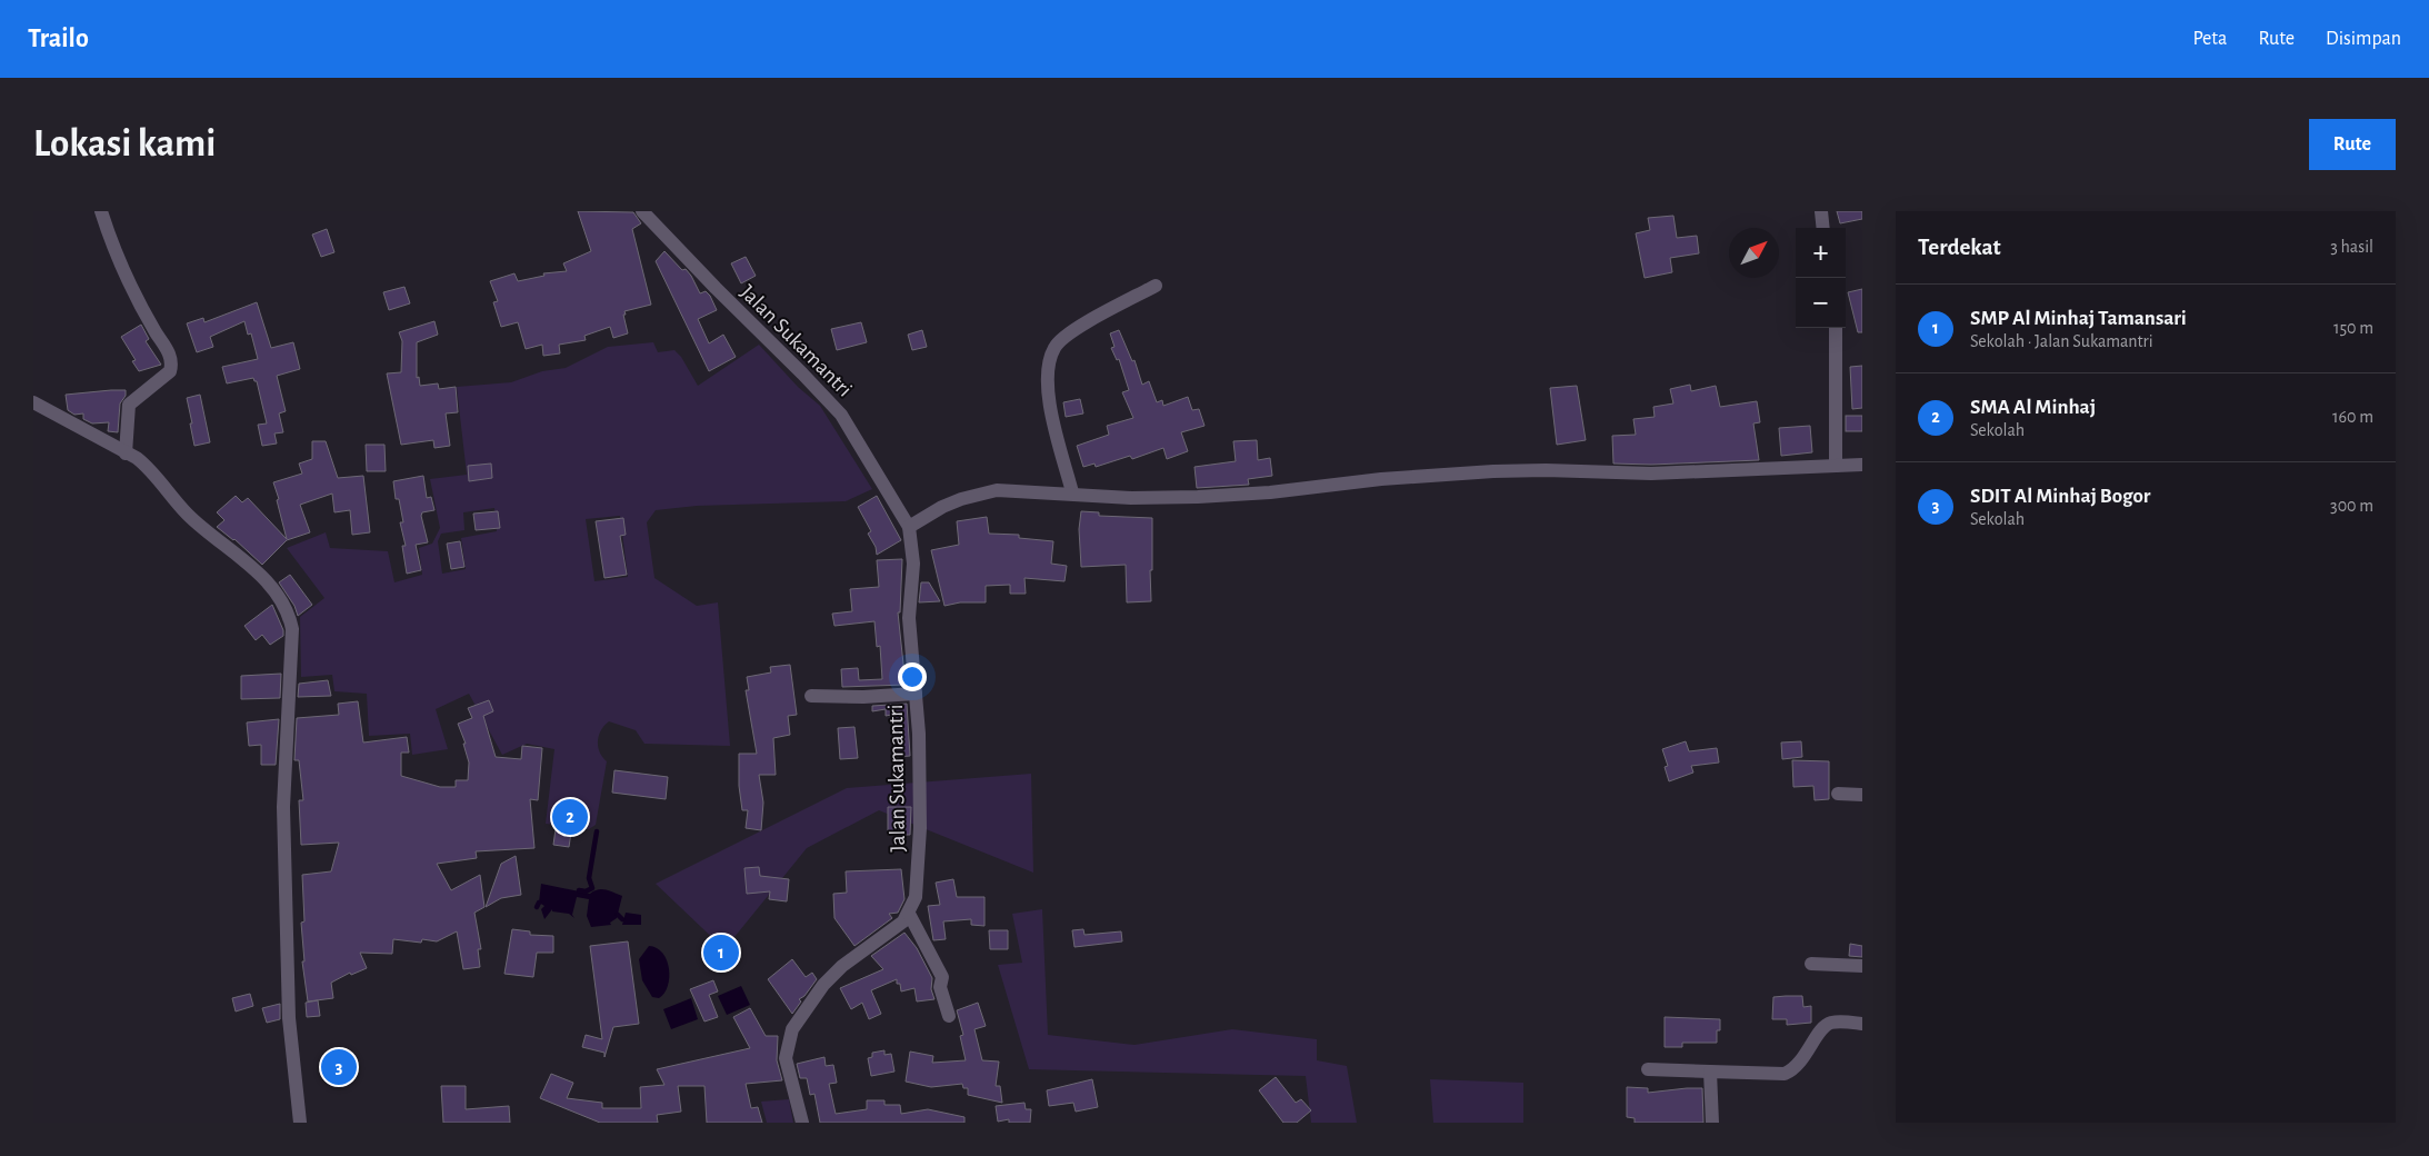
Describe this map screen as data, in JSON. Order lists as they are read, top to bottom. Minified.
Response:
{"streets":{"street":["Jalan Sukamantri"]},"north":"top right","page":{"header":"Trailo","nav":["Peta","Rute","Disimpan"],"buttons":"Rute","title":"Lokasi kami","heading":["Terdekat","3 hasil"],"map_buttons":["+","−"],"list":[{"mark":"1","name":"SMP Al Minhaj Tamansari","note":"Sekolah · Jalan Sukamantri","value":"150 m"},{"mark":"2","name":"SMA Al Minhaj","note":"Sekolah","value":"160 m"},{"mark":"3","name":"SDIT Al Minhaj Bogor","note":"Sekolah","value":"300 m"}],"pins":["2","1","3"]}}
